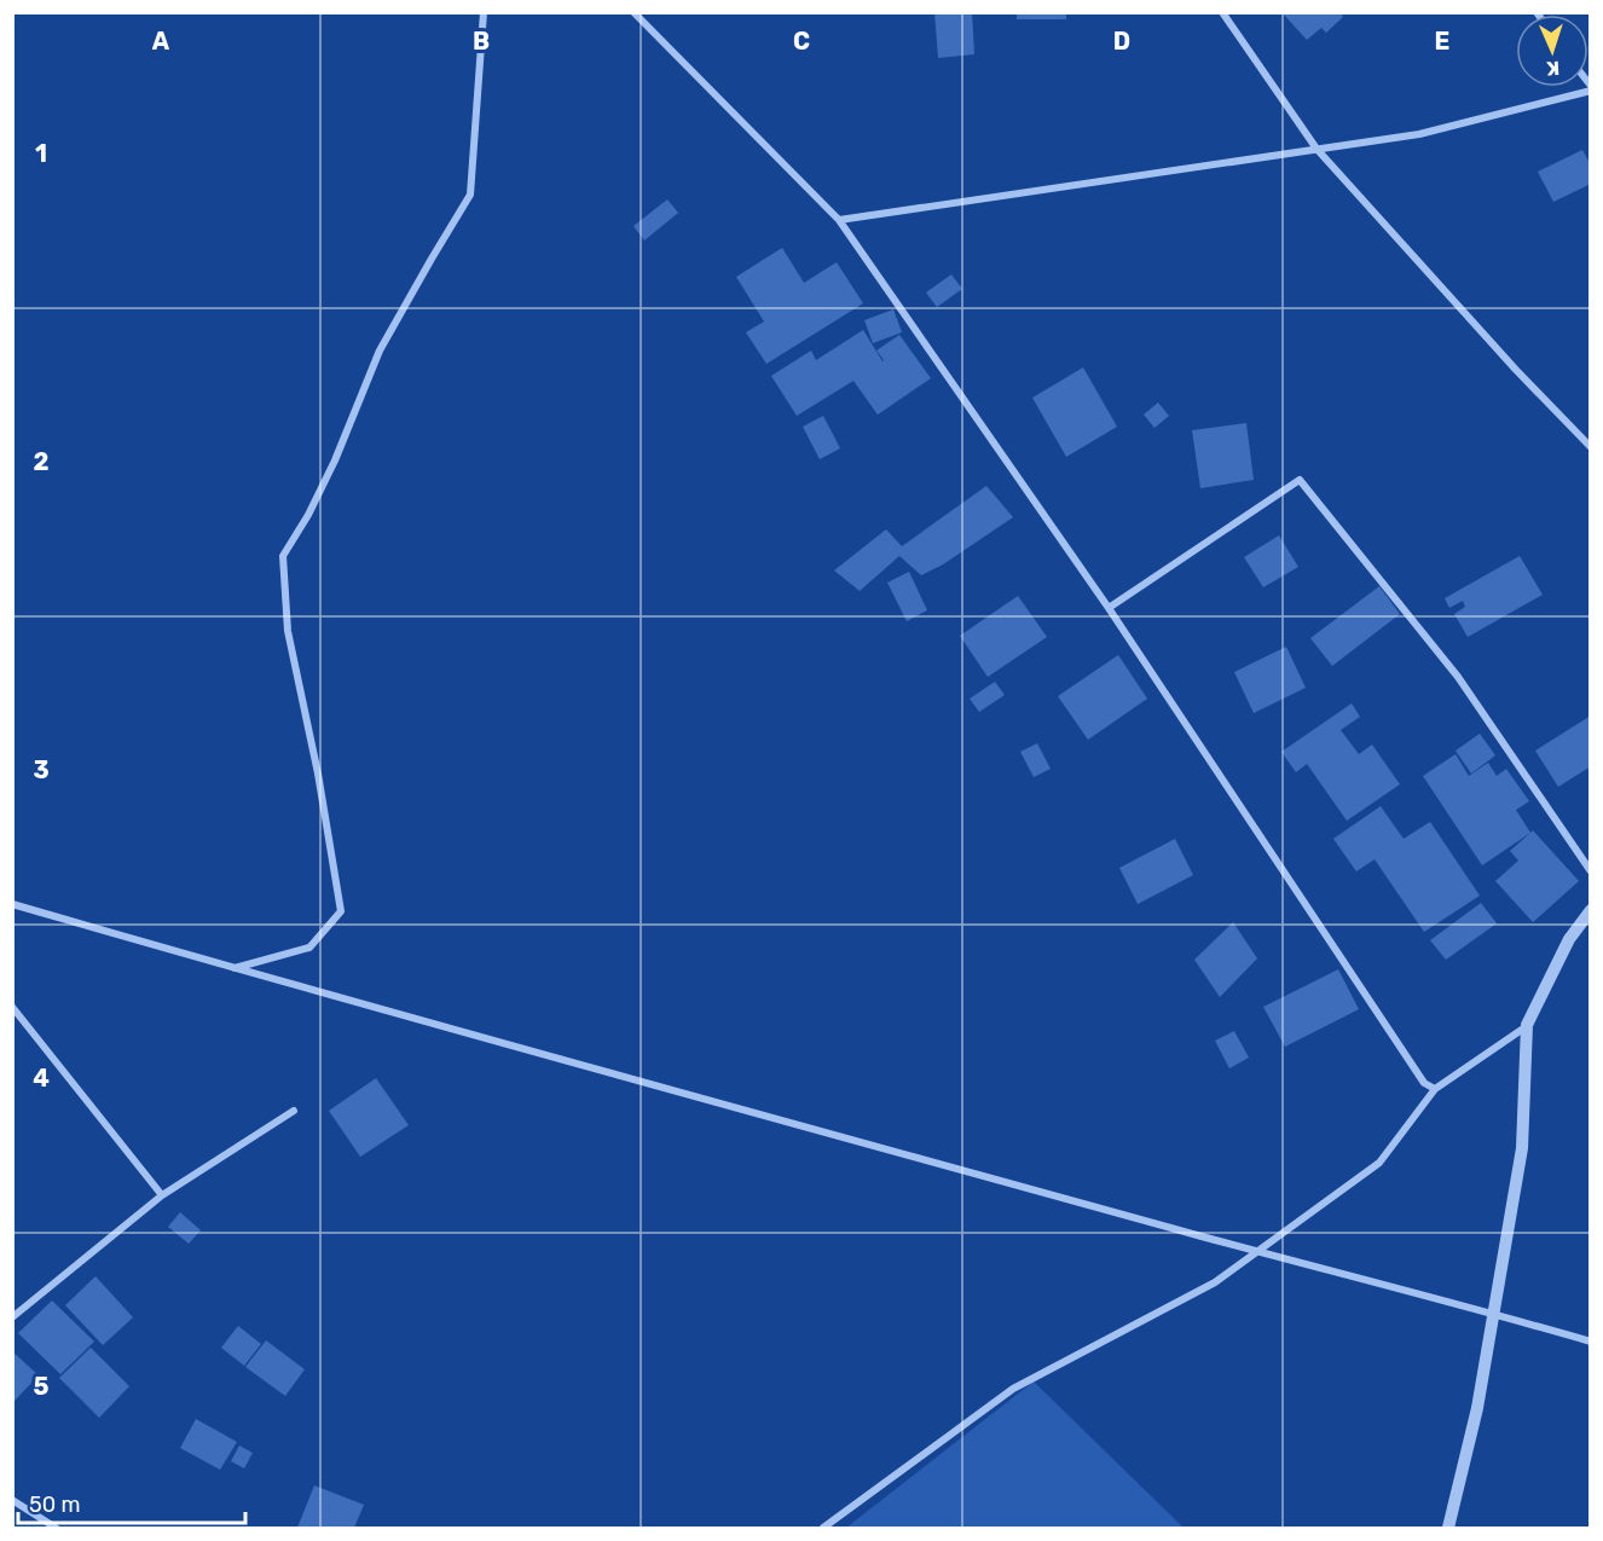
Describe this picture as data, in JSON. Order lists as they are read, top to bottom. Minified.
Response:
{"scale_bar":"50 m","north":"bottom","grid":{"columns":["A","B","C","D","E"],"rows":["1","2","3","4","5"]}}
